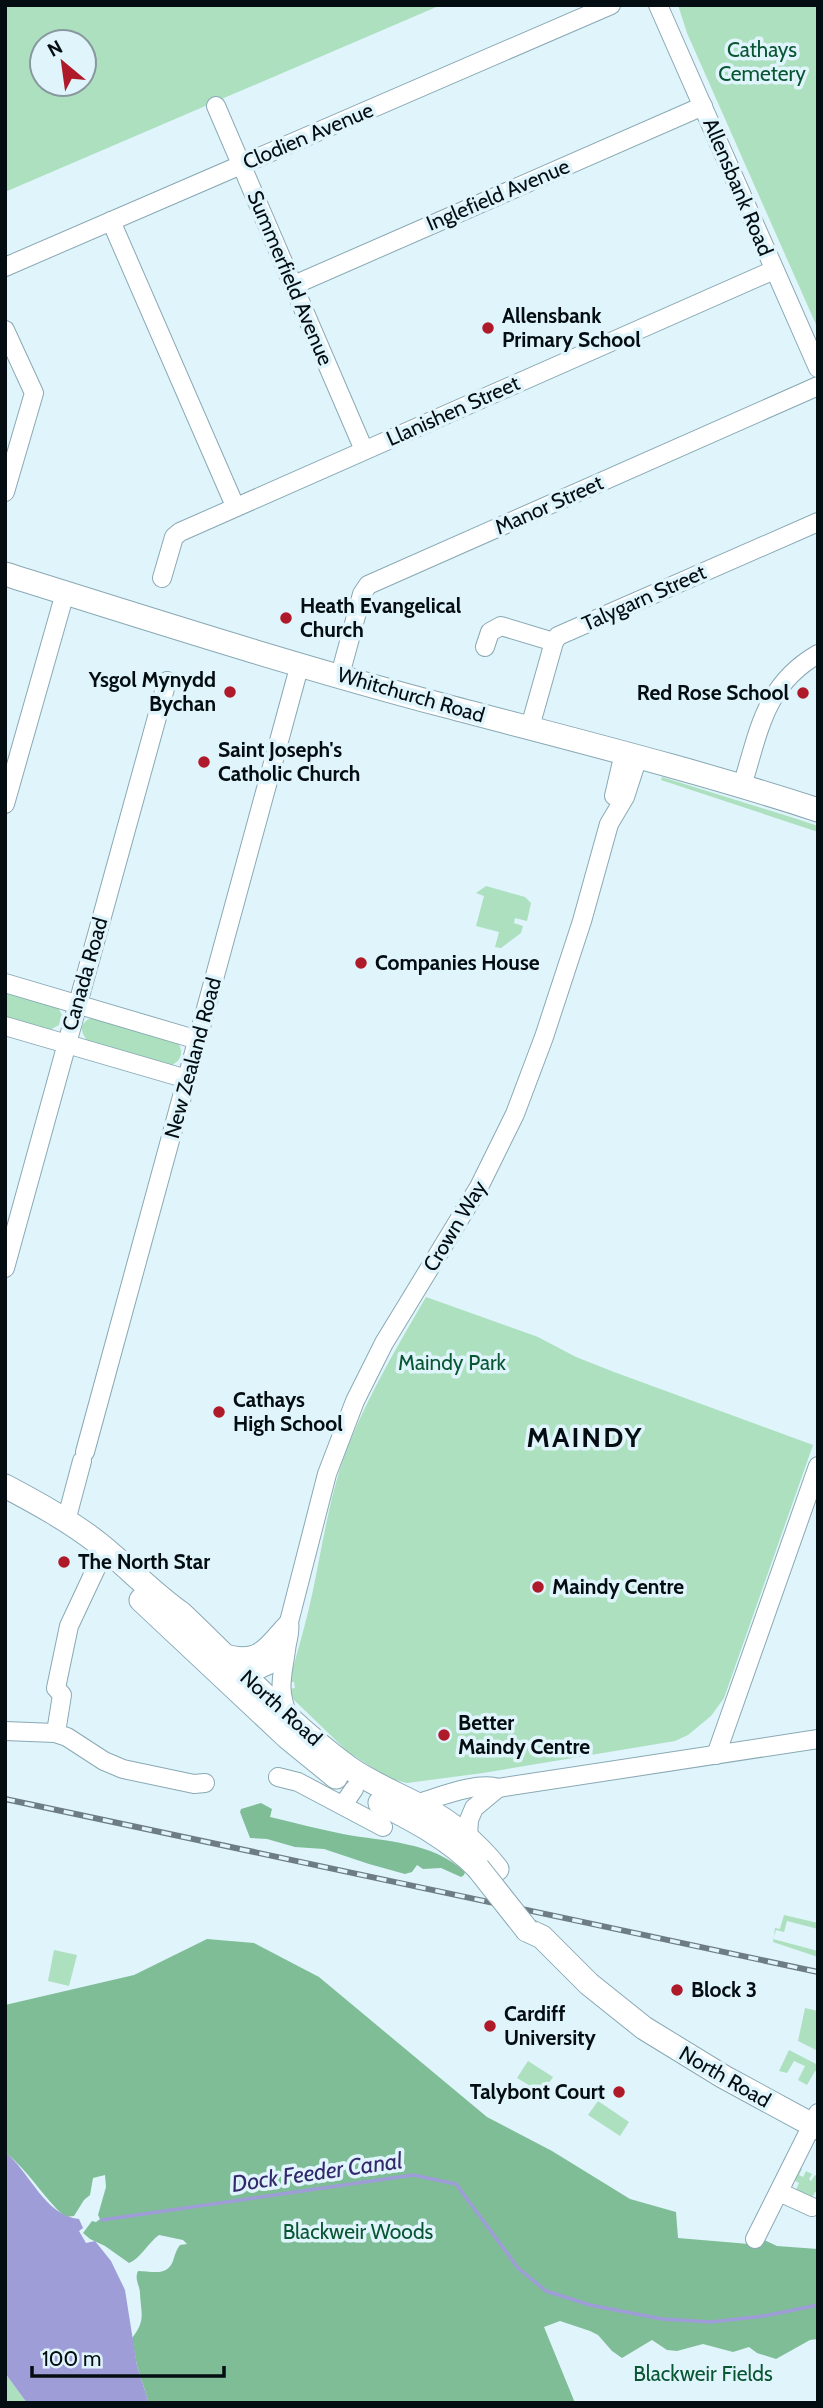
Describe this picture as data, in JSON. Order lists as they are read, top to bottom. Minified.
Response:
{"streets":{"main road":["Whitchurch Road","North Road"],"street":["Clodien Avenue","Allensbank Road","Inglefield Avenue","Summerfield Avenue","Llanishen Street","Manor Street","Talygarn Street","Canada Road","New Zealand Road","Crown Way"]},"crossings":[["Clodien Avenue","Summerfield Avenue"],["Allensbank Road","Inglefield Avenue"],["Allensbank Road","Llanishen Street"],["Inglefield Avenue","Summerfield Avenue"],["Summerfield Avenue","Llanishen Street"],["Manor Street","Whitchurch Road"],["Whitchurch Road","New Zealand Road"],["Whitchurch Road","Crown Way"],["New Zealand Road","North Road"],["Crown Way","North Road"]],"districts":["MAINDY"],"water":["Dock Feeder Canal"],"parks":["Cathays Cemetery","Maindy Park","Blackweir Woods","Blackweir Fields"],"places":["Allensbank Primary School","Heath Evangelical Church","Ysgol Mynydd Bychan","Red Rose School","Saint Joseph's Catholic Church","Companies House","Cathays High School","The North Star","Maindy Centre","Better Maindy Centre","Block 3","Cardiff University","Talybont Court"],"scale_bar":"100 m","north":"top left"}
